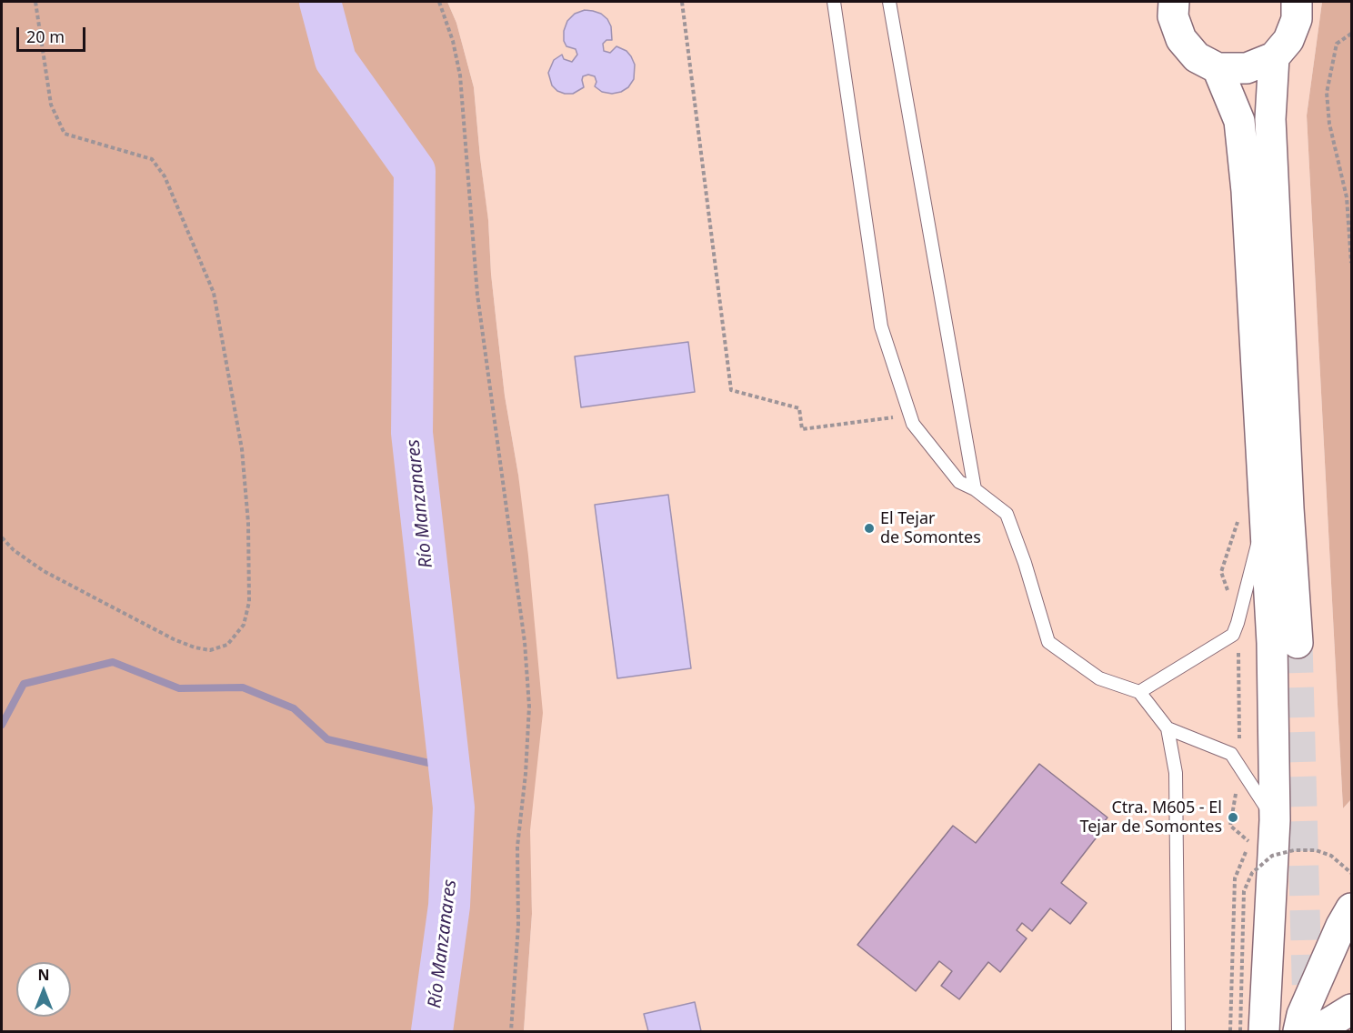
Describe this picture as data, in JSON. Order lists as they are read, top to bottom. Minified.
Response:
{"water":["Río Manzanares"],"places":["El Tejar de Somontes","Ctra. M605 - El Tejar de Somontes"],"scale_bar":"20 m","north":"top"}
